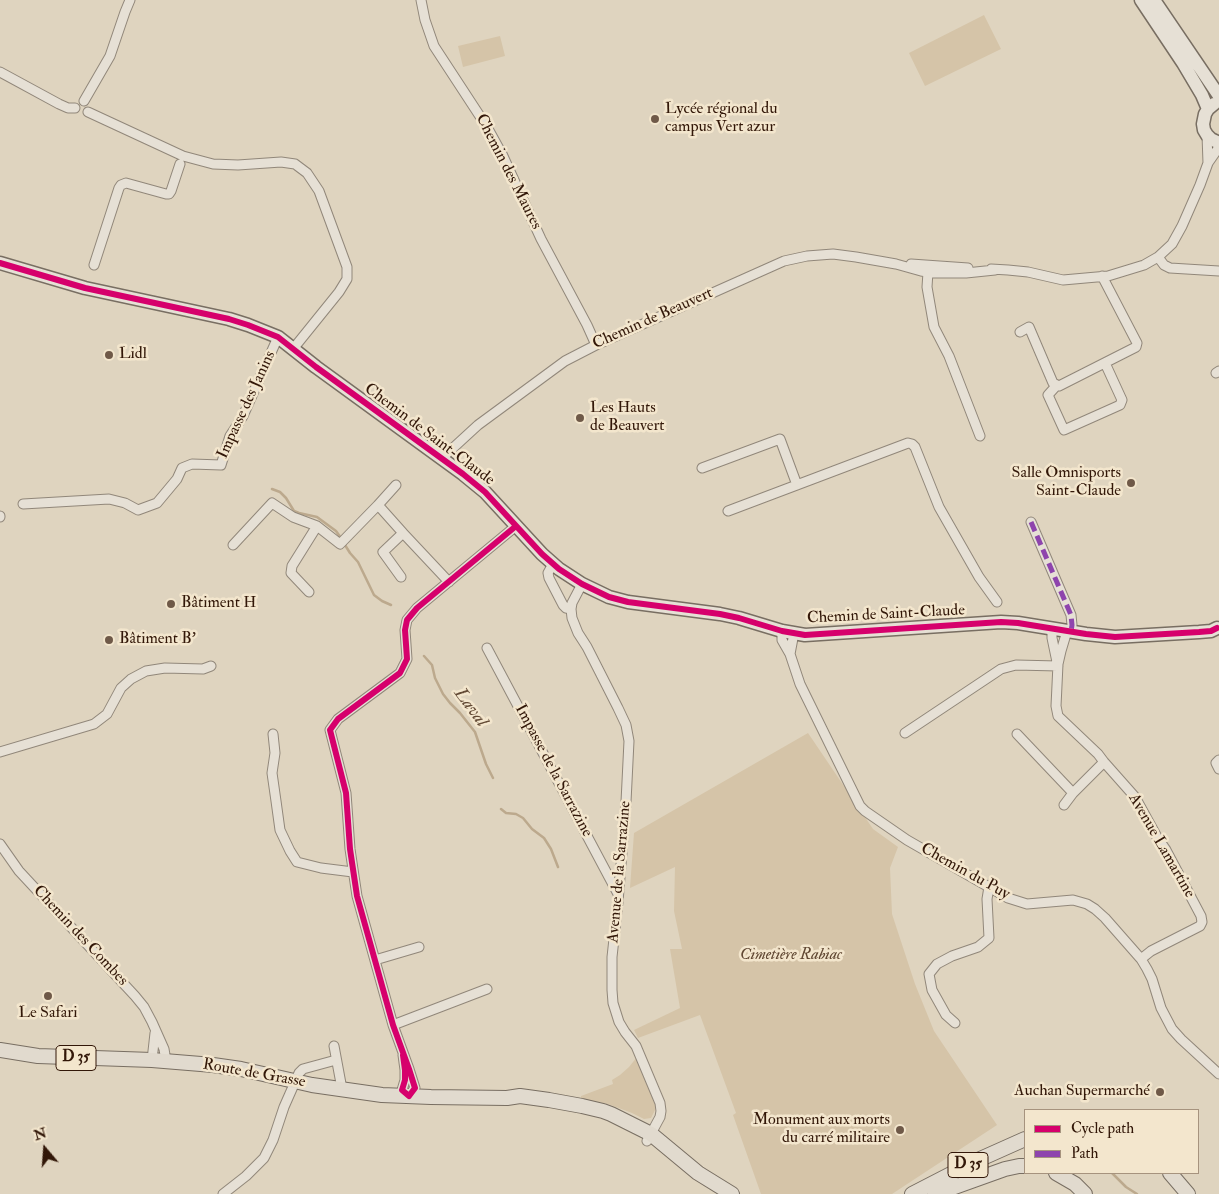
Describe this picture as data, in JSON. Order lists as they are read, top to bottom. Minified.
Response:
{"streets":{"main road":["D 35","Route de Grasse"],"street":["Chemin des Maures","Chemin de Beauvert","Impasse des Janins","Chemin de Saint-Claude","Impasse de la Sarrazine","Avenue Lamartine","Avenue de la Sarrazine","Chemin du Puy","Chemin des Combes"]},"crossings":[["Chemin des Maures","Chemin de Beauvert"],["Chemin de Beauvert","Chemin de Saint-Claude"],["Impasse des Janins","Chemin de Saint-Claude"],["Chemin de Saint-Claude","Avenue Lamartine"],["Chemin de Saint-Claude","Avenue de la Sarrazine"],["Chemin de Saint-Claude","Chemin du Puy"],["Impasse de la Sarrazine","Avenue de la Sarrazine"],["Avenue Lamartine","Chemin du Puy"],["Avenue de la Sarrazine","D 35"],["Avenue de la Sarrazine","Route de Grasse"],["Chemin des Combes","Route de Grasse"],["D 35","Route de Grasse"]],"water":["Laval"],"parks":["Cimetière Rabiac"],"places":["Lycée régional du campus Vert azur","Lidl","Les Hauts de Beauvert","Salle Omnisports Saint-Claude","Bâtiment H","Bâtiment B'","Le Safari","Auchan Supermarché","Monument aux morts du carré militaire"],"legend":["Cycle path","Path"],"north":"top"}
